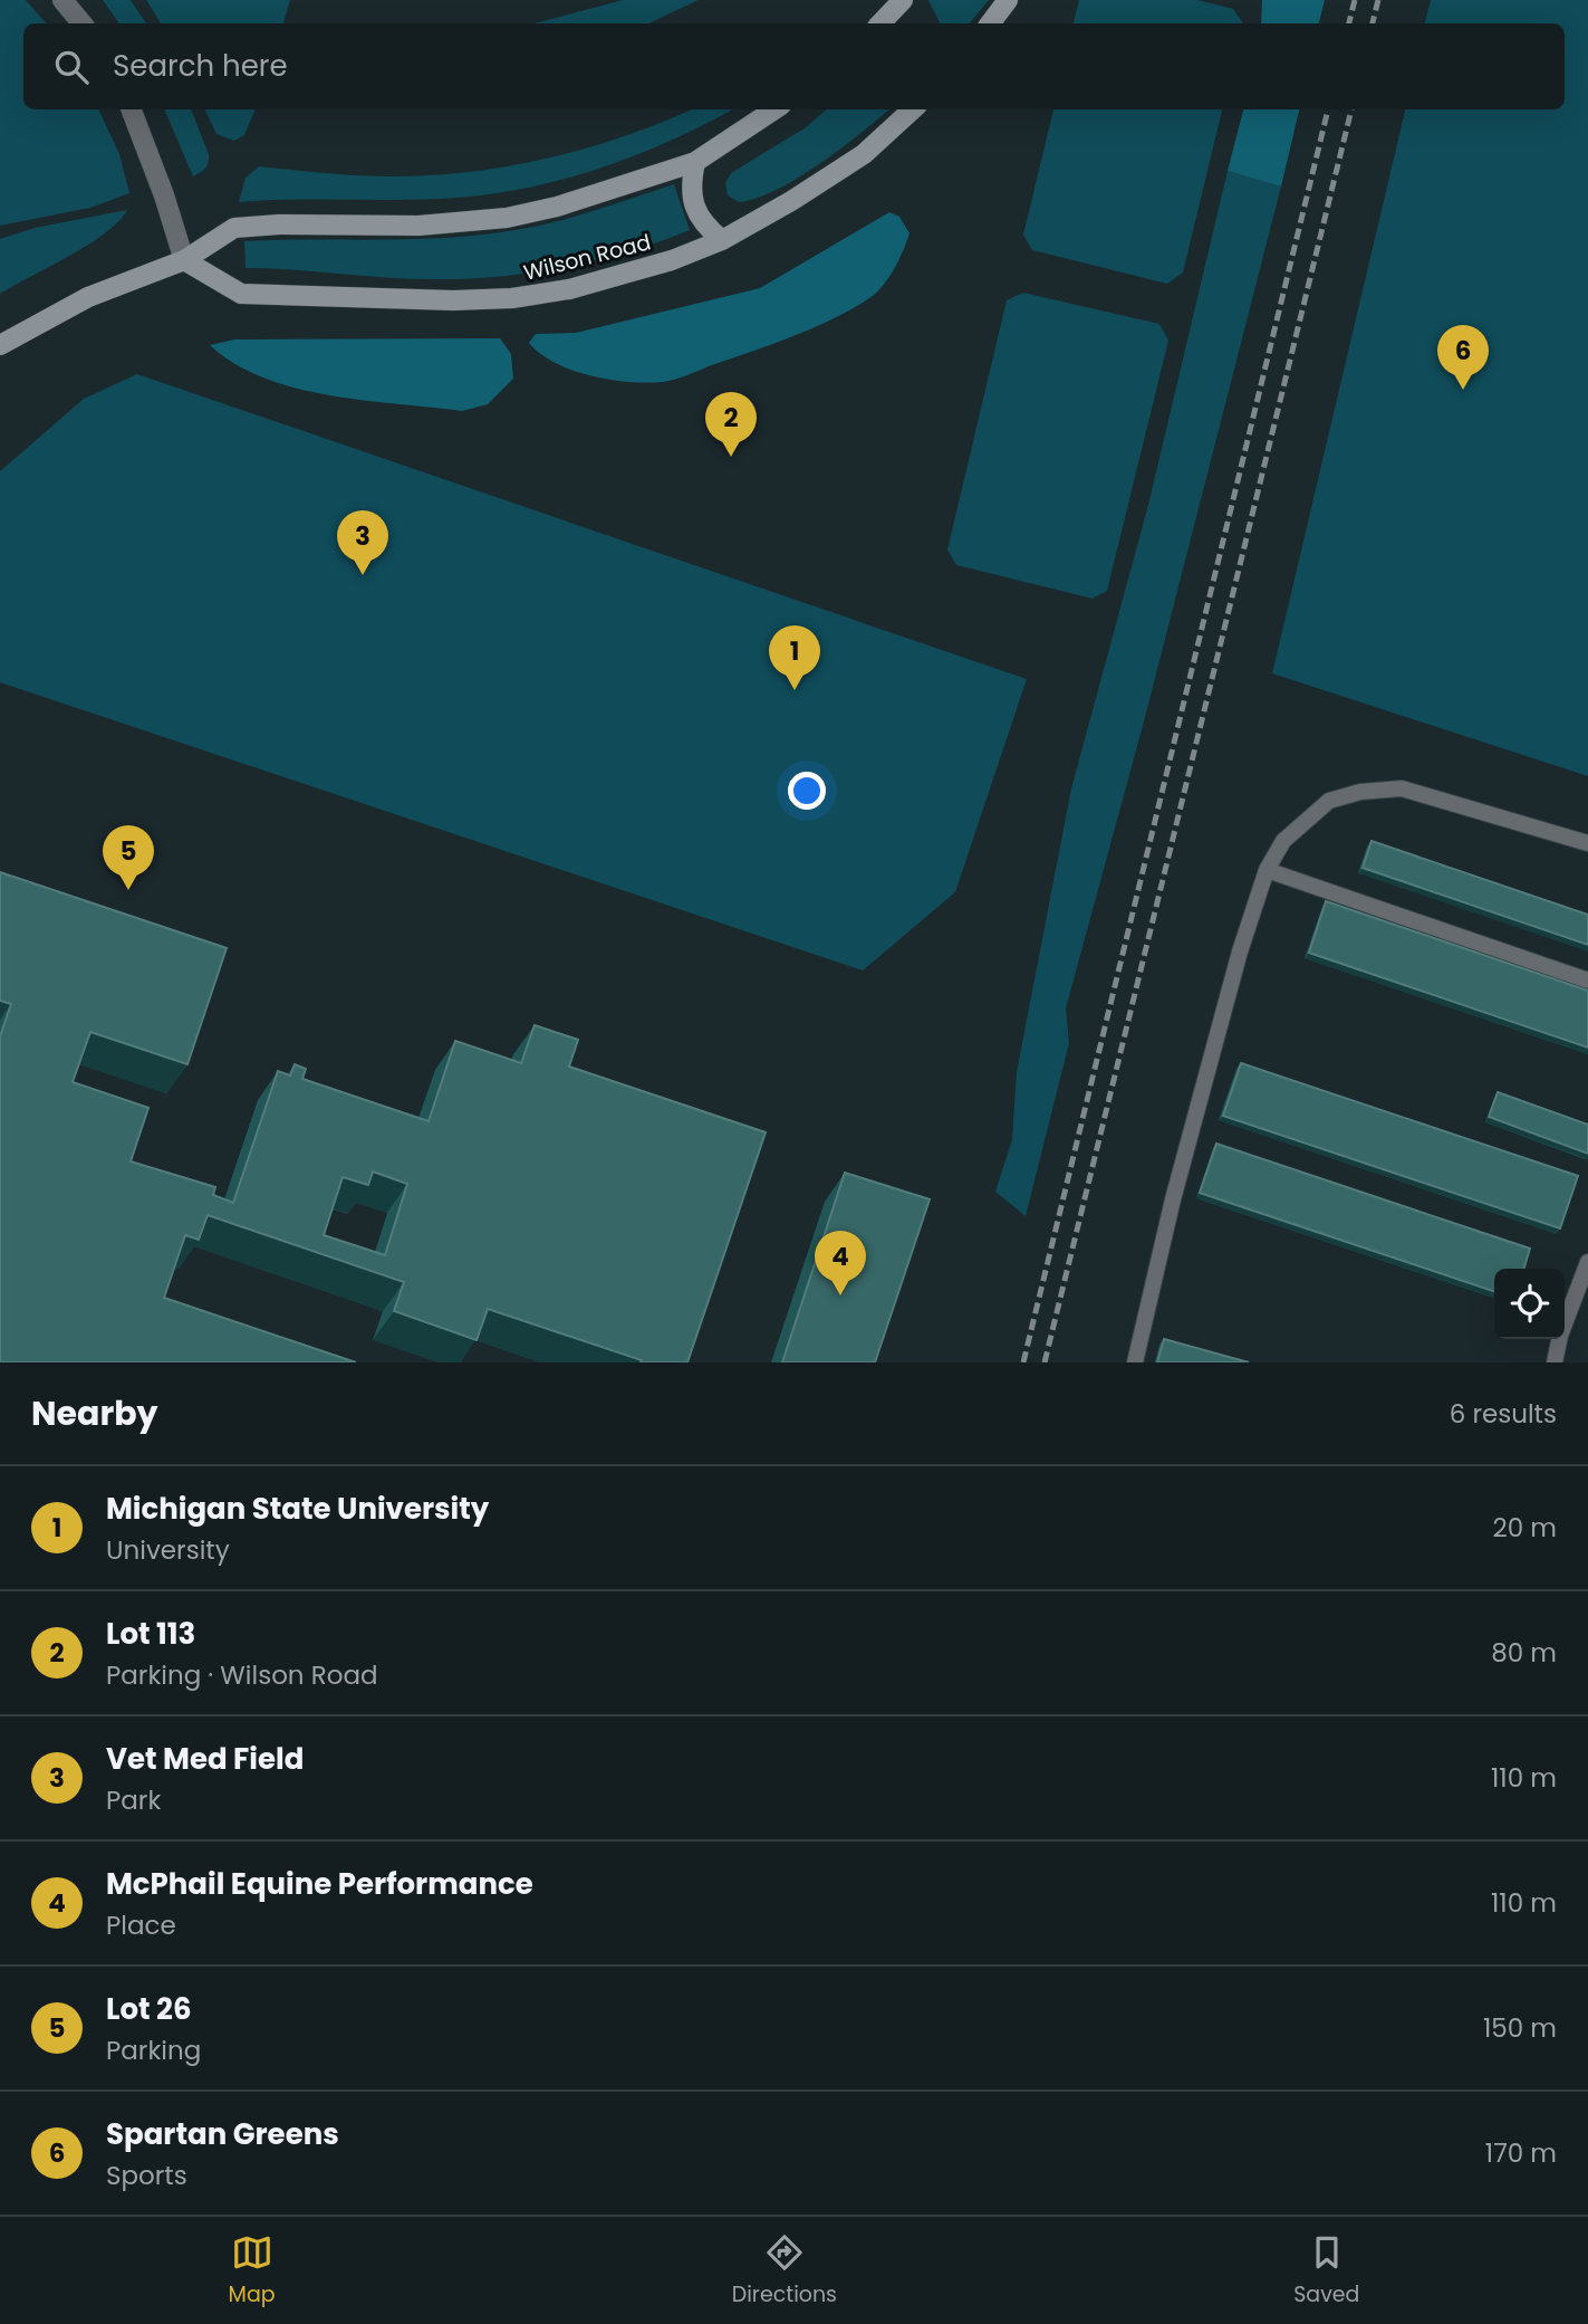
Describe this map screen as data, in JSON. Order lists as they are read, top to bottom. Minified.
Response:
{"streets":{"street":["Wilson Road"]},"page":{"search":"Search here","pins":["6","2","3","1","5","4"],"heading":["Nearby","6 results"],"list":[{"mark":"1","name":"Michigan State University","note":"University","value":"20 m"},{"mark":"2","name":"Lot 113","note":"Parking · Wilson Road","value":"80 m"},{"mark":"3","name":"Vet Med Field","note":"Park","value":"110 m"},{"mark":"4","name":"McPhail Equine Performance","note":"Place","value":"110 m"},{"mark":"5","name":"Lot 26","note":"Parking","value":"150 m"},{"mark":"6","name":"Spartan Greens","note":"Sports","value":"170 m"}],"nav":["Map","Directions","Saved"]}}
